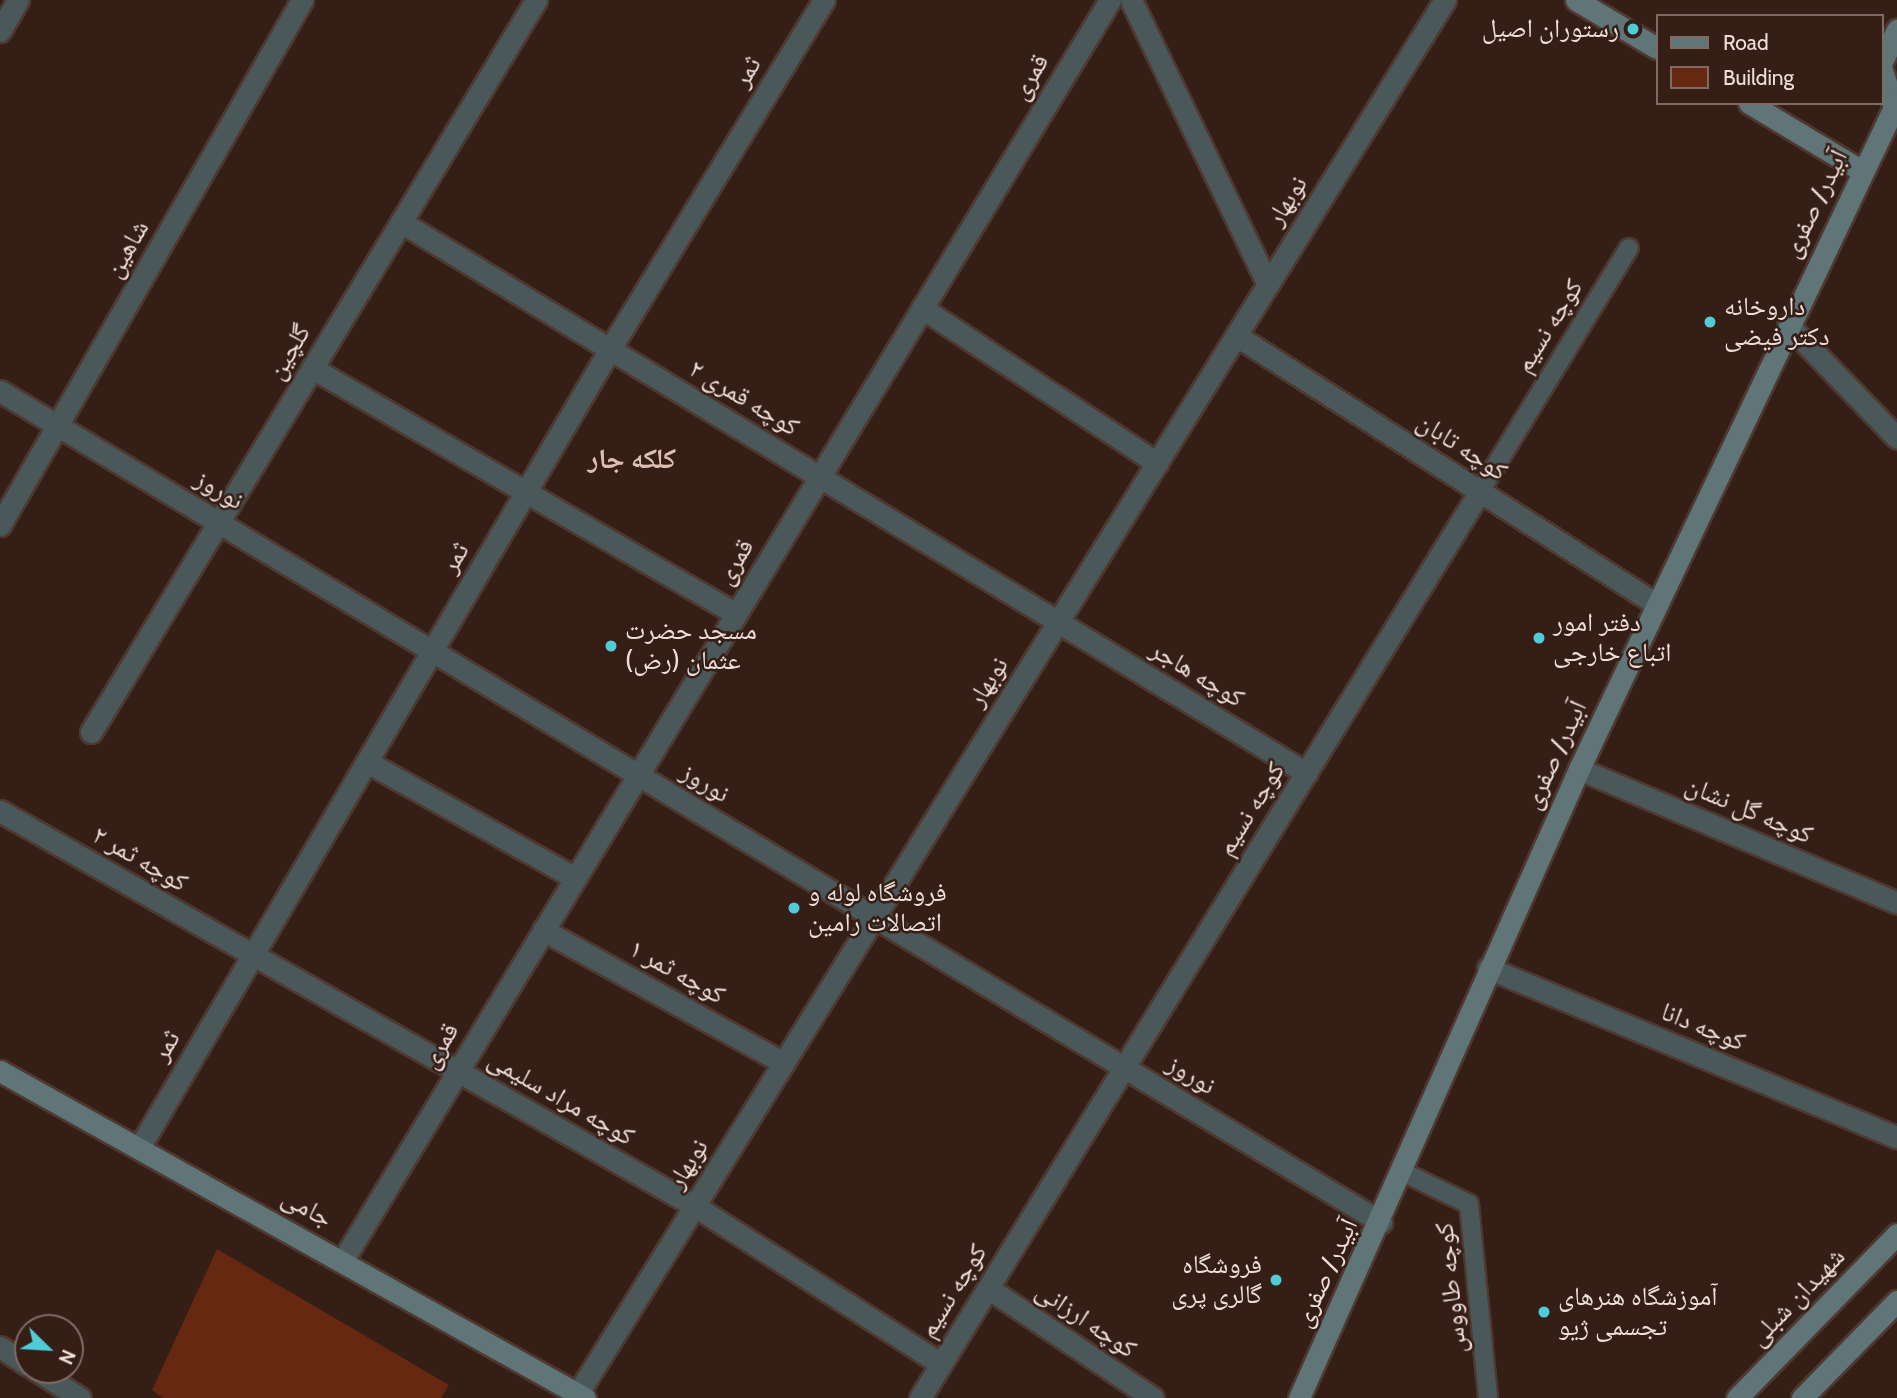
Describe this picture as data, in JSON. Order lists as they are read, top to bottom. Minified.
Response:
{"streets":{"main road":["آبیدر/ صفری","جامی","شهیدان شبلی"],"street":["ثمر","قمری","نوبهار","شاهین","کوچه نسیم","گلچین","کوچه قمری ۲","کوچه تابان","نوروز","کوچه هاجر","کوچه گل نشان","کوچه ثمر ۲","کوچه ثمر ۱","کوچه دانا","کوچه مراد سلیمی","کوچه ارزانی"],"lane":["کوچه طاووس"]},"crossings":[["ثمر","کوچه قمری ۲"],["ثمر","نوروز"],["ثمر","کوچه ثمر ۲"],["ثمر","کوچه مراد سلیمی"],["ثمر","جامی"],["قمری","کوچه قمری ۲"],["قمری","نوروز"],["قمری","کوچه ثمر ۱"],["قمری","کوچه مراد سلیمی"],["قمری","جامی"],["نوبهار","کوچه قمری ۲"],["نوبهار","کوچه تابان"],["نوبهار","نوروز"],["نوبهار","کوچه هاجر"],["نوبهار","کوچه ثمر ۱"],["نوبهار","کوچه مراد سلیمی"],["نوبهار","جامی"],["آبیدر/ صفری","کوچه تابان"],["آبیدر/ صفری","نوروز"],["آبیدر/ صفری","کوچه گل نشان"],["آبیدر/ صفری","کوچه دانا"],["آبیدر/ صفری","کوچه طاووس"],["شاهین","نوروز"],["کوچه نسیم","کوچه تابان"],["کوچه نسیم","نوروز"],["کوچه نسیم","کوچه هاجر"],["کوچه نسیم","کوچه مراد سلیمی"],["کوچه نسیم","کوچه ارزانی"],["گلچین","کوچه قمری ۲"],["گلچین","نوروز"],["کوچه قمری ۲","کوچه هاجر"],["کوچه ثمر ۲","کوچه مراد سلیمی"]],"districts":["کلکه جار"],"places":["رستوران اصیل","داروخانه دکتر فیضی","دفتر امور اتباع خارجی","مسجد حضرت عثمان (رض)","فروشگاه لوله و اتصالات رامین","فروشگاه گالری پری","آموزشگاە هنرهای تجسمی ژیو"],"legend":["Road","Building"],"north":"bottom right"}
